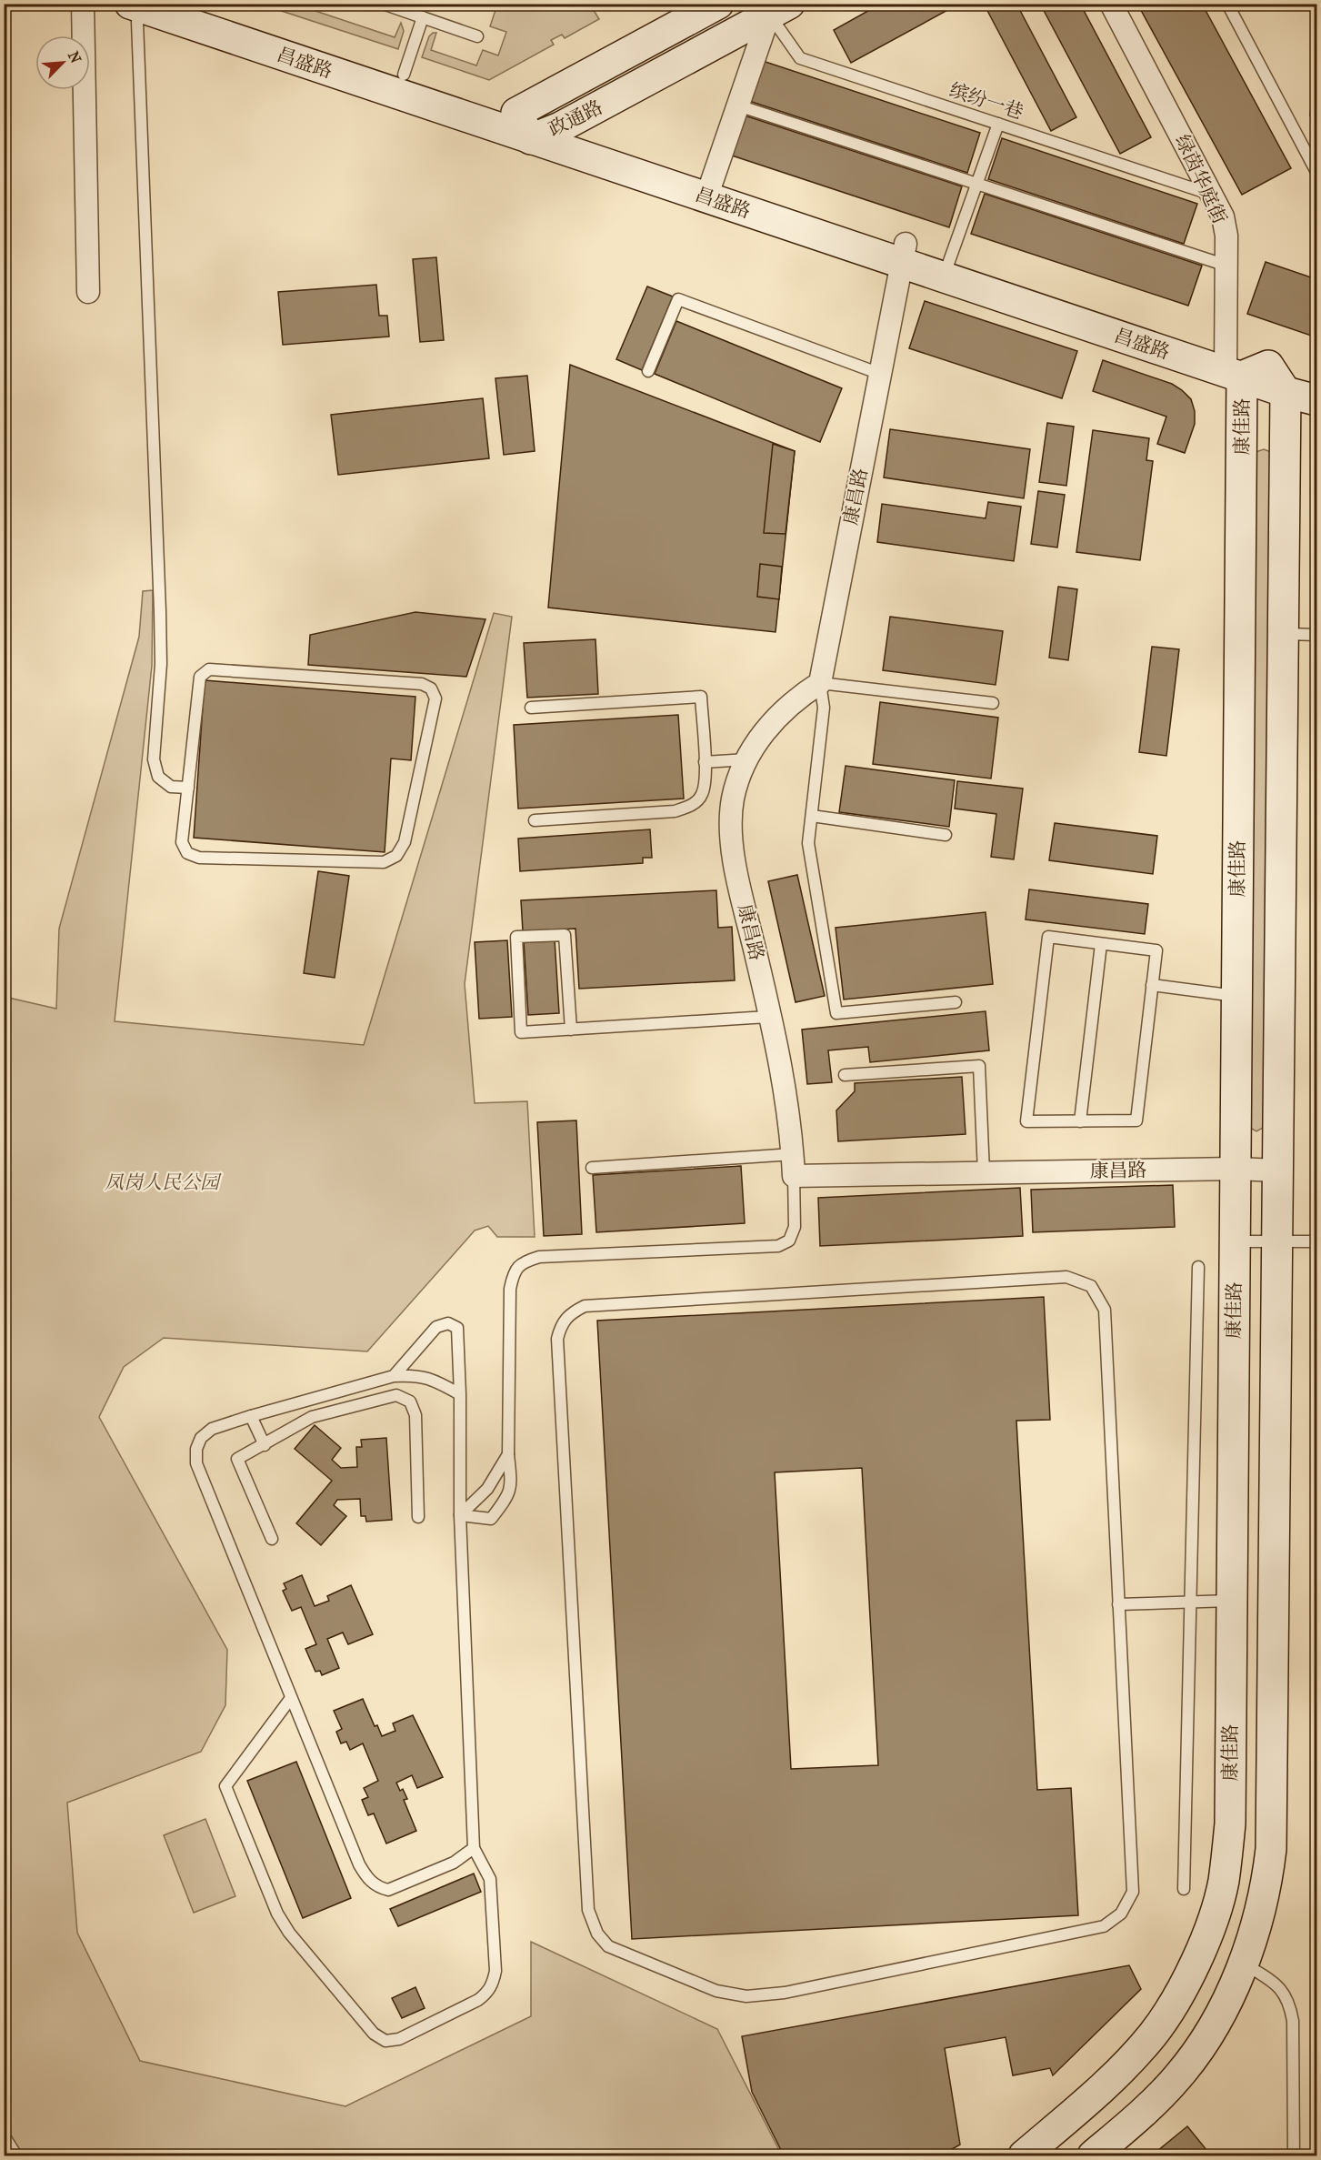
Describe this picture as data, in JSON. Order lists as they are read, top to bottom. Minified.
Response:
{"streets":{"street":["昌盛路","政通路","绿茵华庭街","康佳路","康昌路"],"lane":["缤纷一巷"]},"crossings":[["昌盛路","政通路"],["昌盛路","绿茵华庭街"],["昌盛路","康佳路"],["昌盛路","康昌路"],["缤纷一巷","政通路"],["缤纷一巷","绿茵华庭街"],["绿茵华庭街","康佳路"],["康佳路","康昌路"]],"parks":["凤岗人民公园"],"north":"top right"}
